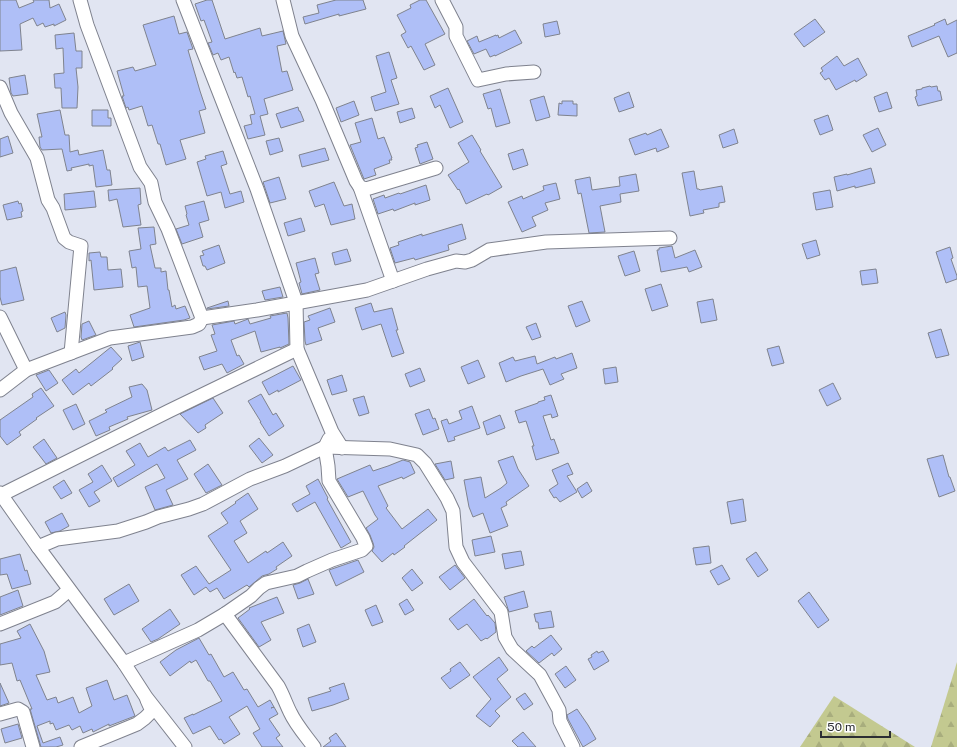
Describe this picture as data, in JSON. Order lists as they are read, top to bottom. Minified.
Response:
{"scale_bar":"50 m"}
